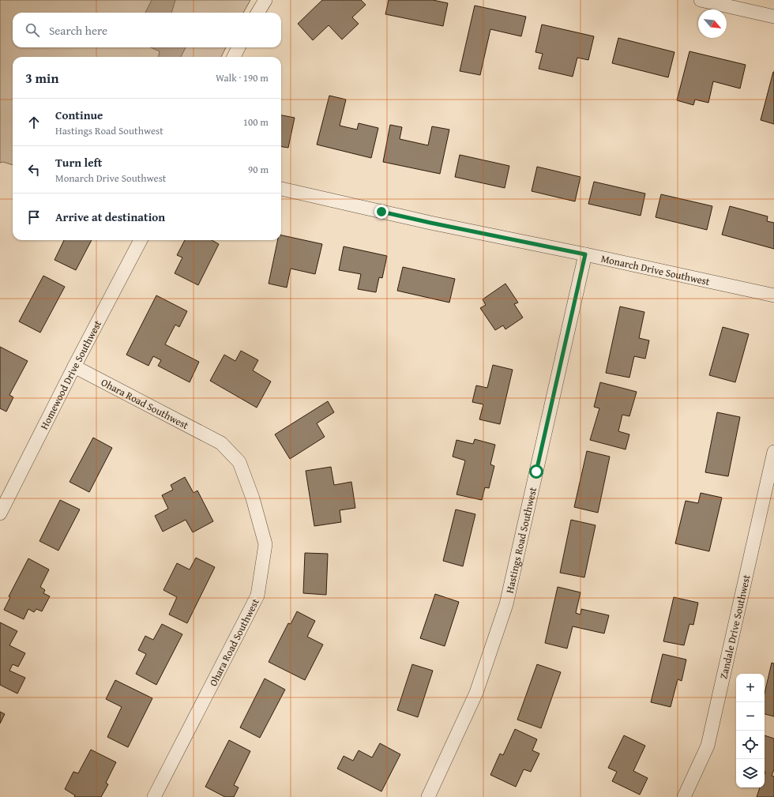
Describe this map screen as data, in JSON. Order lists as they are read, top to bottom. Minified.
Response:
{"streets":{"street":["Monarch Drive Southwest","Homewood Drive Southwest","Ohara Road Southwest","Hastings Road Southwest","Zandale Drive Southwest"]},"crossings":[["Monarch Drive Southwest","Hastings Road Southwest"],["Homewood Drive Southwest","Ohara Road Southwest"]],"north":"bottom right","page":{"search":"Search here","heading":["3 min","Walk · 190 m"],"list":[["Continue","Hastings Road Southwest","100 m"],["Turn left","Monarch Drive Southwest","90 m"],"Arrive at destination"],"map_buttons":["+","−"]}}
